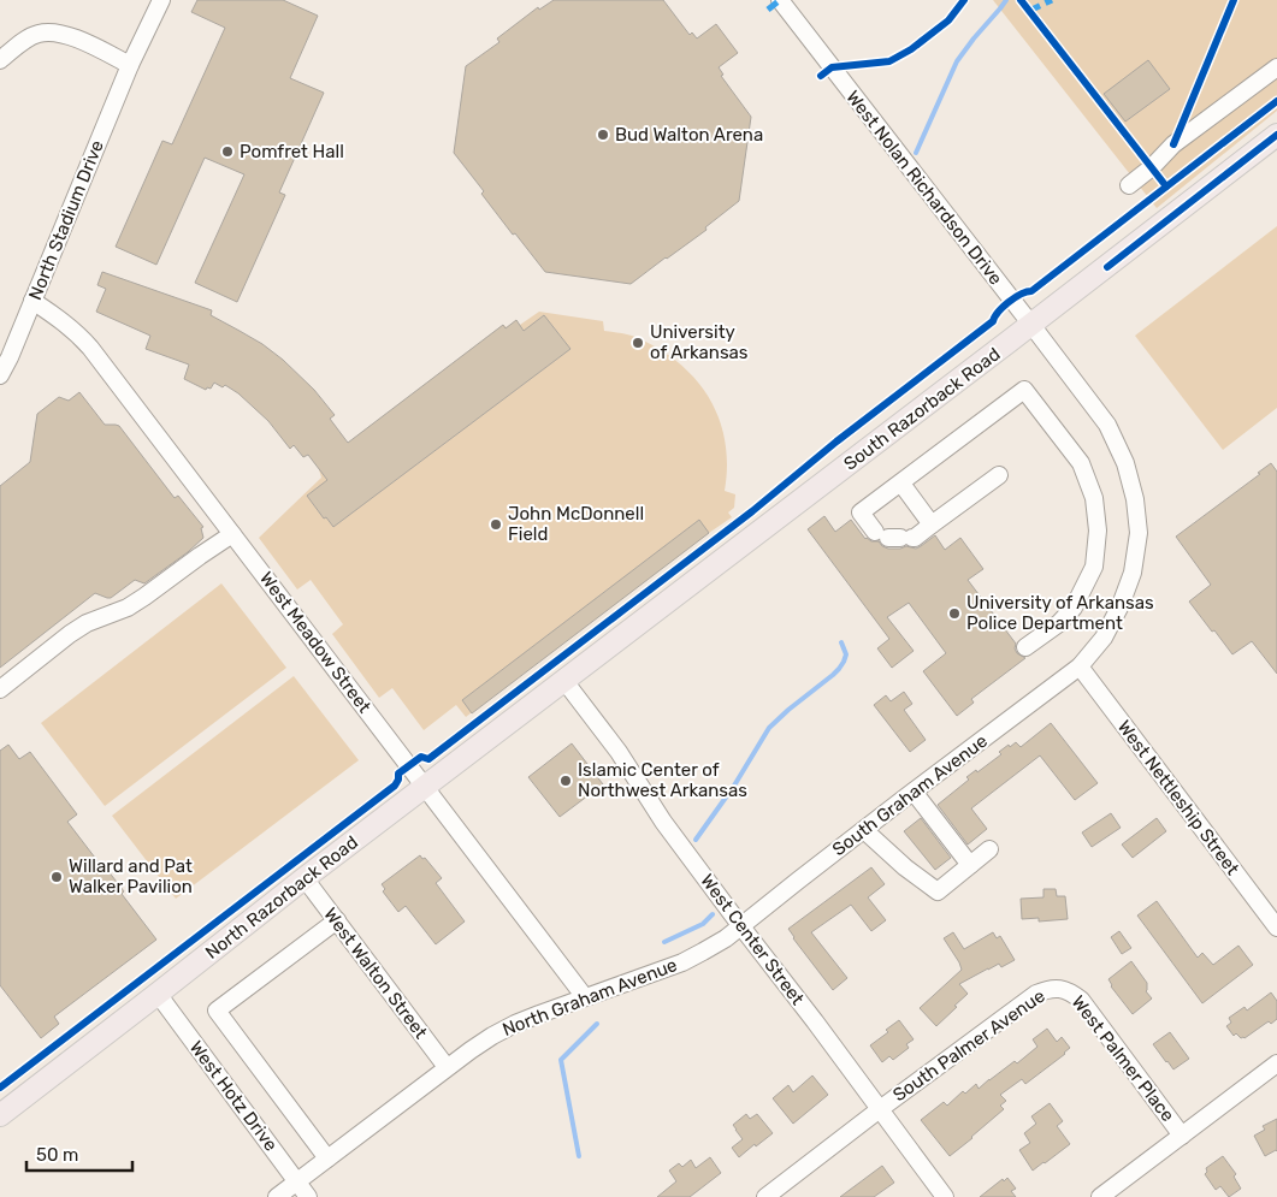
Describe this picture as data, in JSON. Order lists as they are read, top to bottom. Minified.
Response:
{"streets":{"main road":["South Razorback Road","North Razorback Road"],"street":["West Nolan Richardson Drive","North Stadium Drive","West Meadow Street","South Graham Avenue","West Nettleship Street","West Center Street","West Walton Street","North Graham Avenue","South Palmer Avenue","West Palmer Place","West Hotz Drive"]},"crossings":[["West Nolan Richardson Drive","South Razorback Road"],["West Nolan Richardson Drive","South Graham Avenue"],["West Nolan Richardson Drive","West Nettleship Street"],["North Stadium Drive","West Meadow Street"],["South Razorback Road","North Razorback Road"],["South Razorback Road","West Center Street"],["West Meadow Street","North Razorback Road"],["West Meadow Street","North Graham Avenue"],["South Graham Avenue","West Nettleship Street"],["South Graham Avenue","West Center Street"],["South Graham Avenue","North Graham Avenue"],["North Razorback Road","West Center Street"],["North Razorback Road","West Walton Street"],["North Razorback Road","West Hotz Drive"],["West Center Street","North Graham Avenue"],["West Center Street","South Palmer Avenue"],["West Walton Street","North Graham Avenue"],["North Graham Avenue","West Hotz Drive"],["South Palmer Avenue","West Palmer Place"]],"places":["Bud Walton Arena","Pomfret Hall","University of Arkansas","John McDonnell Field","University of Arkansas Police Department","Islamic Center of Northwest Arkansas","Willard and Pat Walker Pavilion"],"scale_bar":"50 m"}
